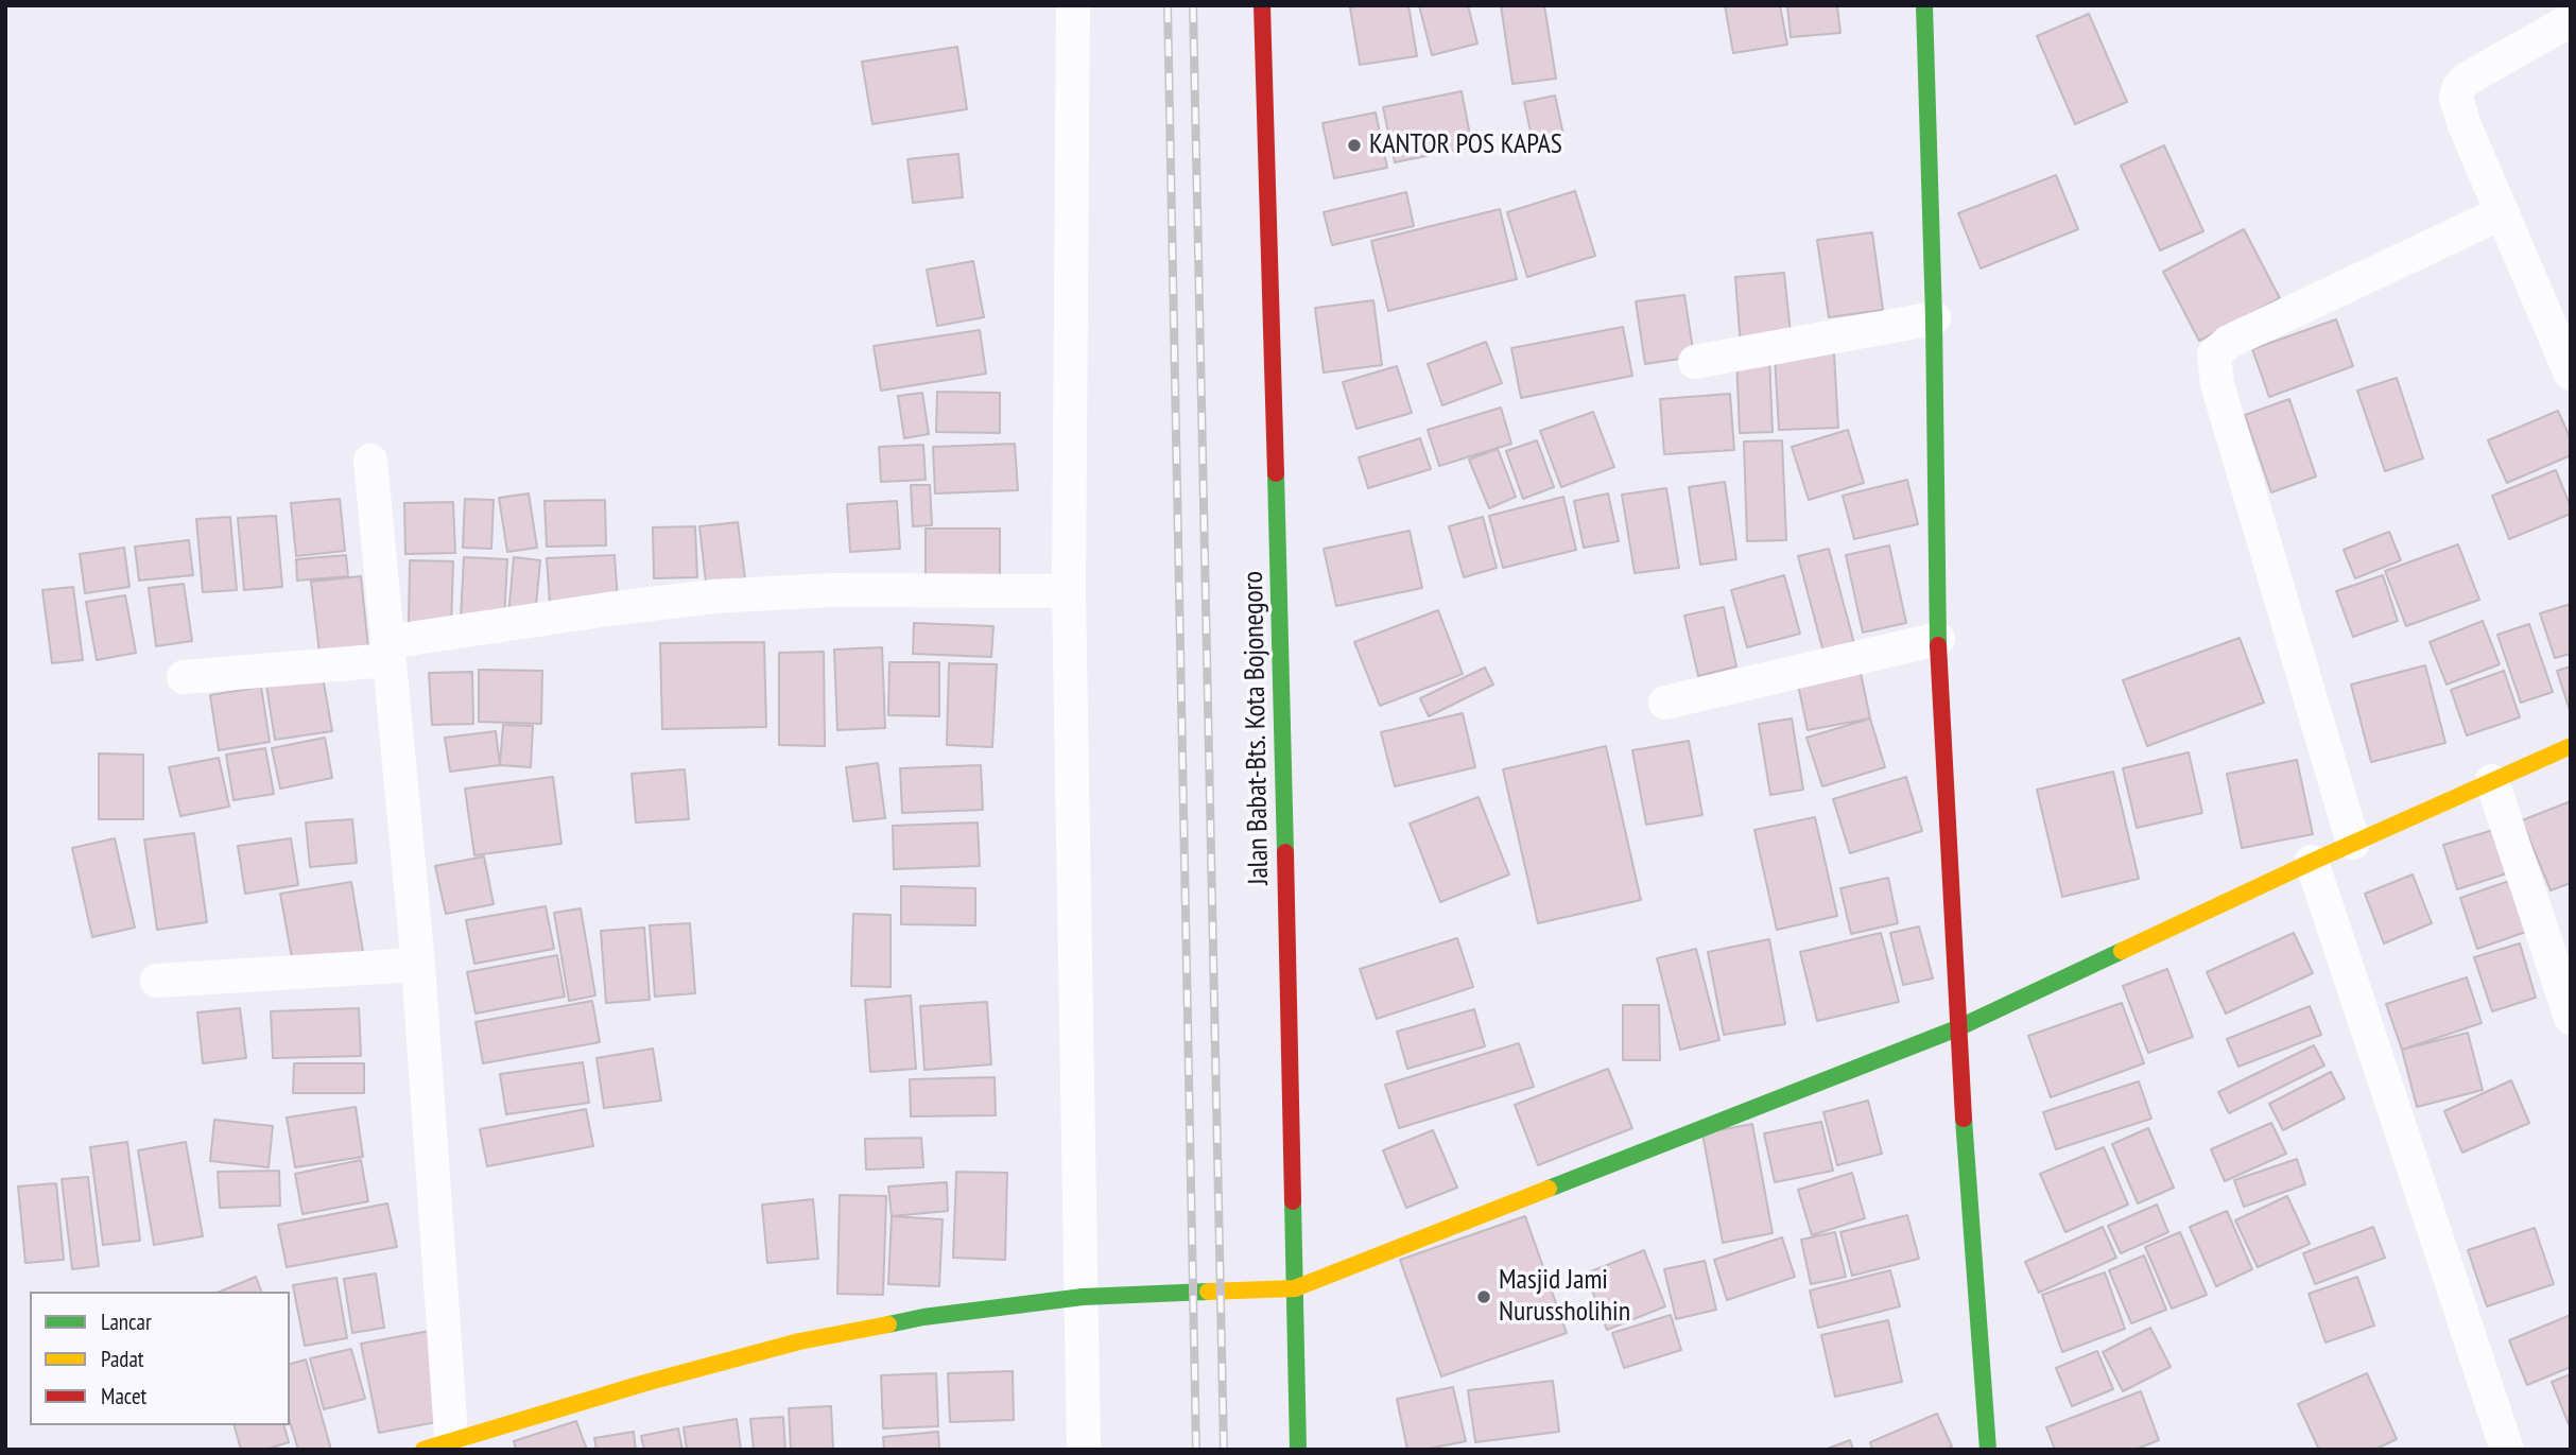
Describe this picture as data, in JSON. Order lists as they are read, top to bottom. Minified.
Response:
{"streets":{"main road":["Jalan Babat-Bts. Kota Bojonegoro"]},"places":["KANTOR POS KAPAS","Masjid Jami Nurussholihin"],"legend":["Lancar","Padat","Macet"]}
